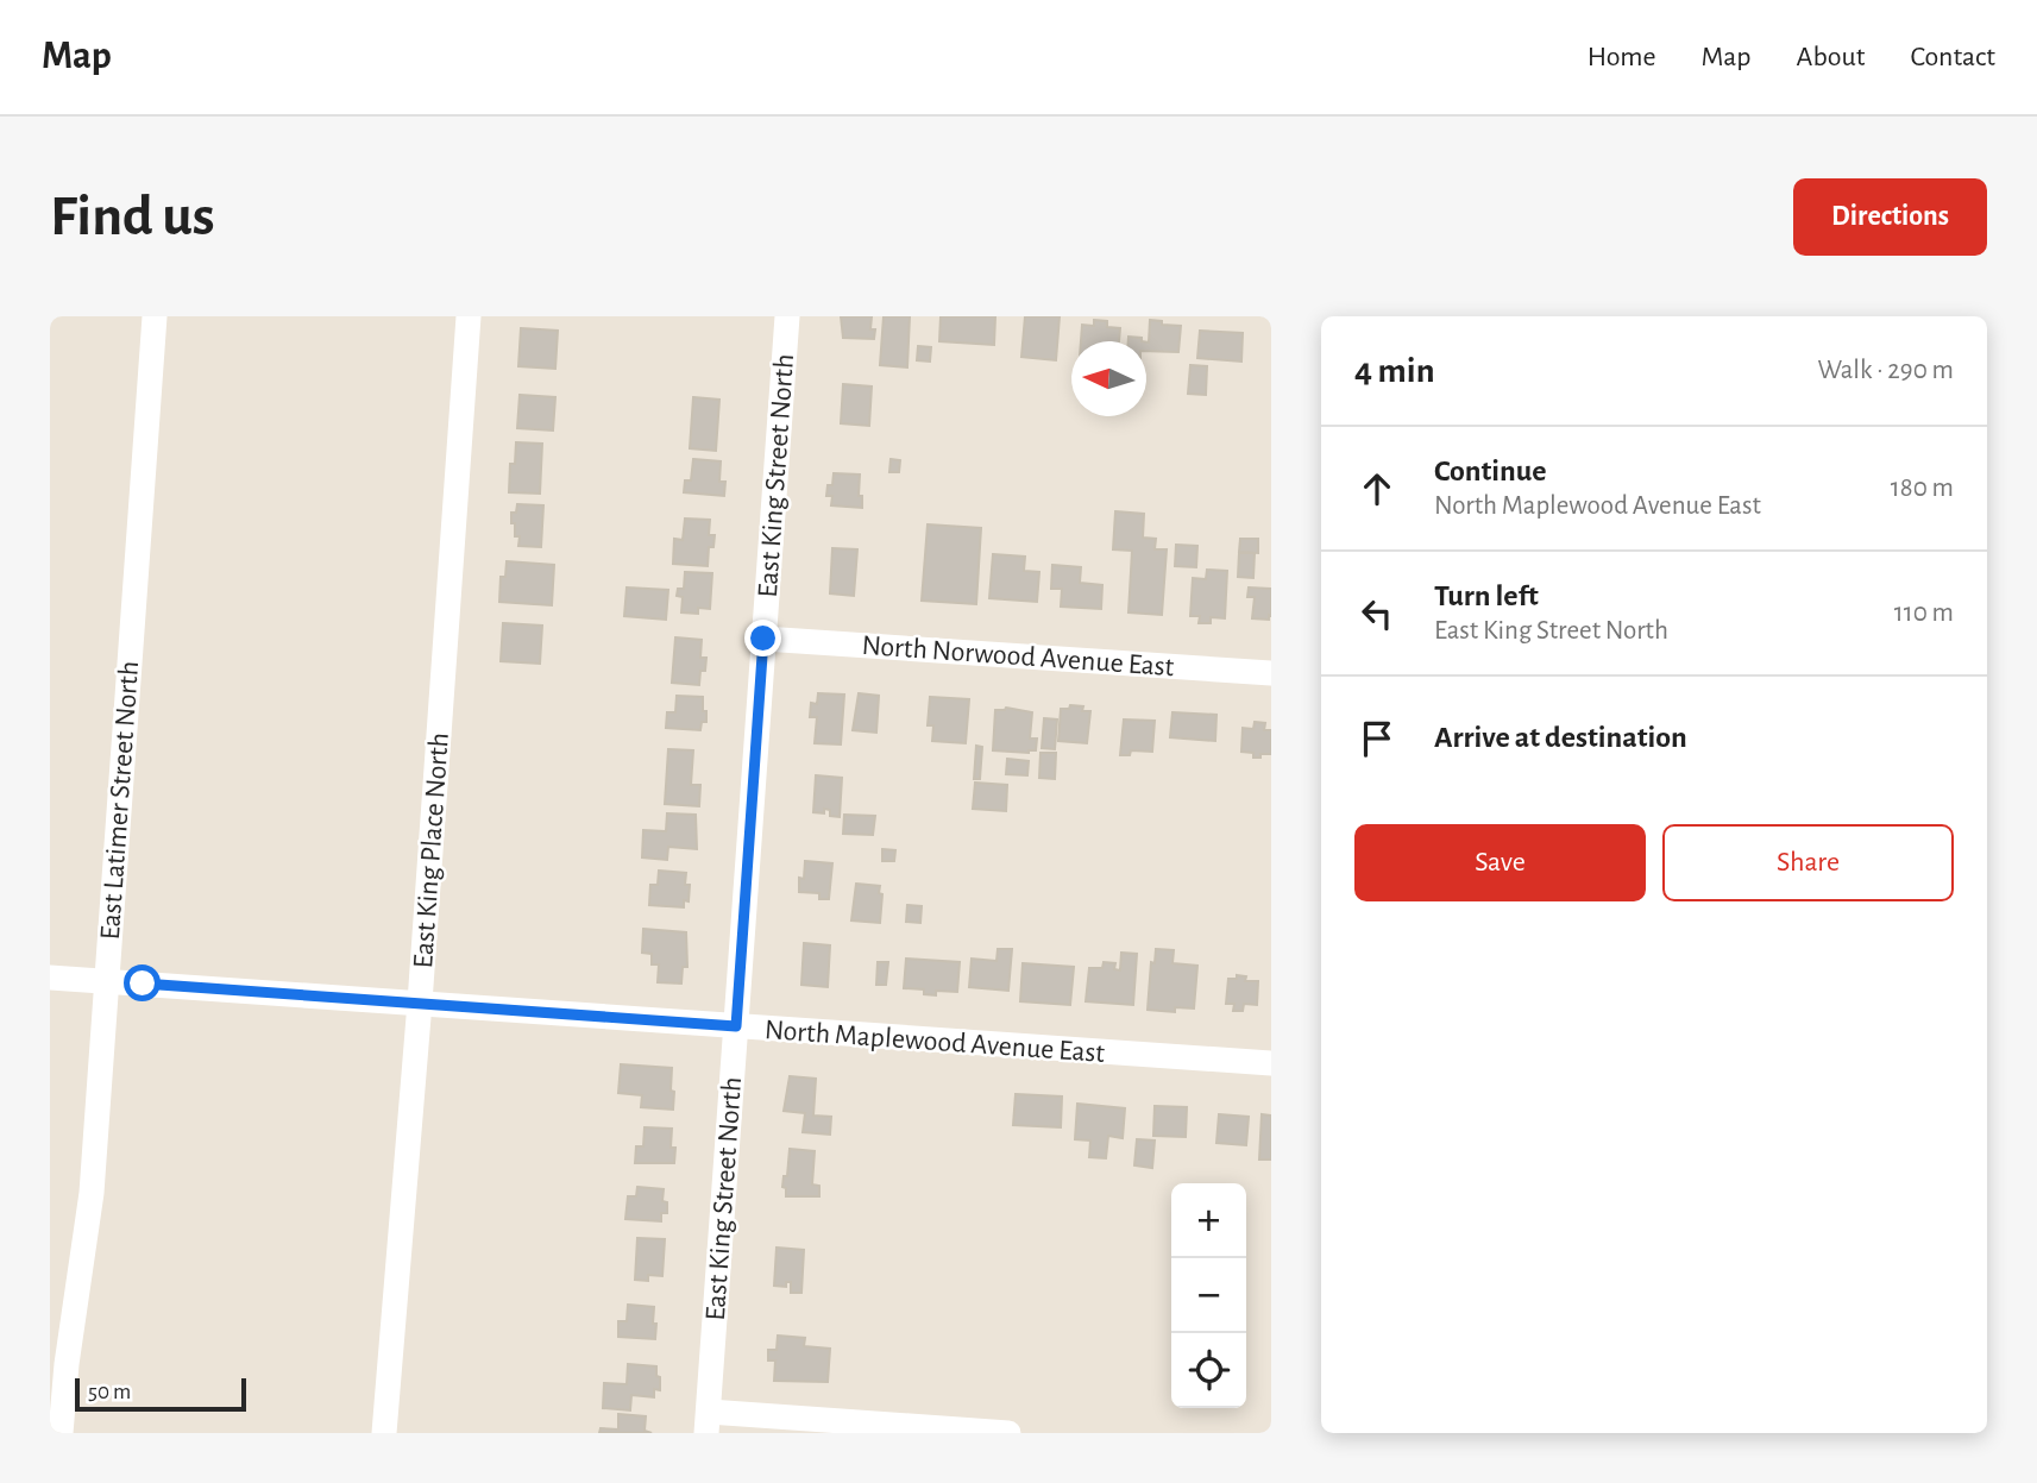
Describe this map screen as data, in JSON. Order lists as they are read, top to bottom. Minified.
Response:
{"streets":{"street":["East King Street North","North Norwood Avenue East","East Latimer Street North","East King Place North","North Maplewood Avenue East"]},"crossings":[["East King Street North","North Norwood Avenue East"],["East King Street North","North Maplewood Avenue East"],["East Latimer Street North","North Maplewood Avenue East"],["East King Place North","North Maplewood Avenue East"]],"scale_bar":"50 m","north":"left","page":{"header":"Map","nav":["Home","Map","About","Contact"],"buttons":["Directions",["Save","Share"]],"title":"Find us","heading":["4 min","Walk · 290 m"],"list":[["Continue","North Maplewood Avenue East","180 m"],["Turn left","East King Street North","110 m"],"Arrive at destination"],"map_buttons":["+","−"],"scale":"50 m"}}
